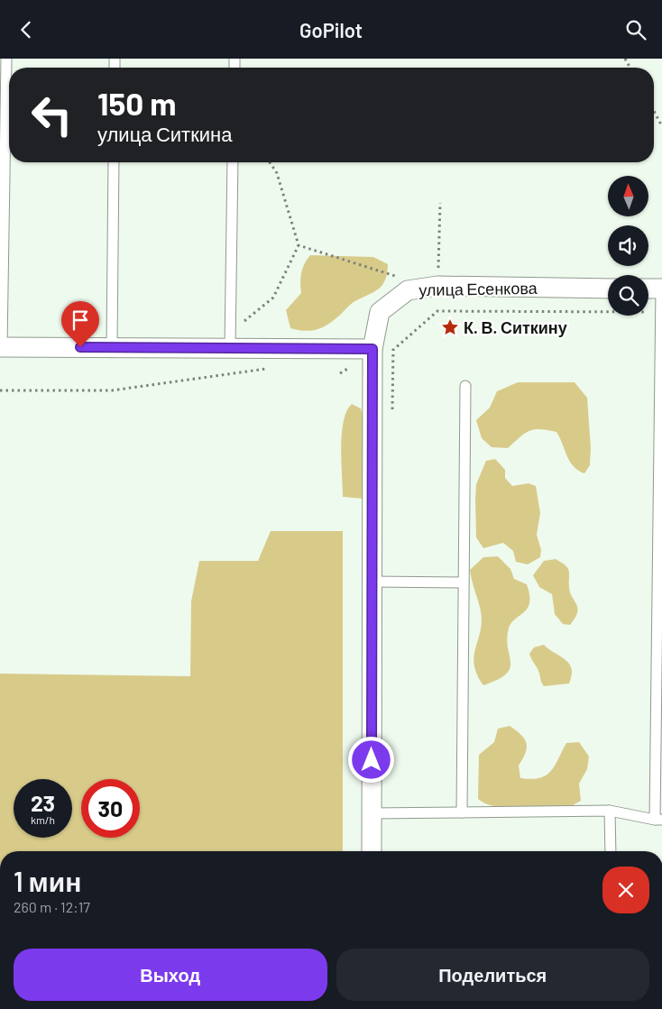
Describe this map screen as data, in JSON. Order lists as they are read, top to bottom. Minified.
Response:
{"streets":{"street":["улица Есенкова"]},"places":{"place":["К. В. Ситкину"]},"north":"top","page":{"header":"GoPilot","turn":["150 m","улица Ситкина"],"speed":"23 km/h","limit":"30","heading":["1 мин","260 m · 12:17"],"buttons":["Выход","Поделиться"]}}
